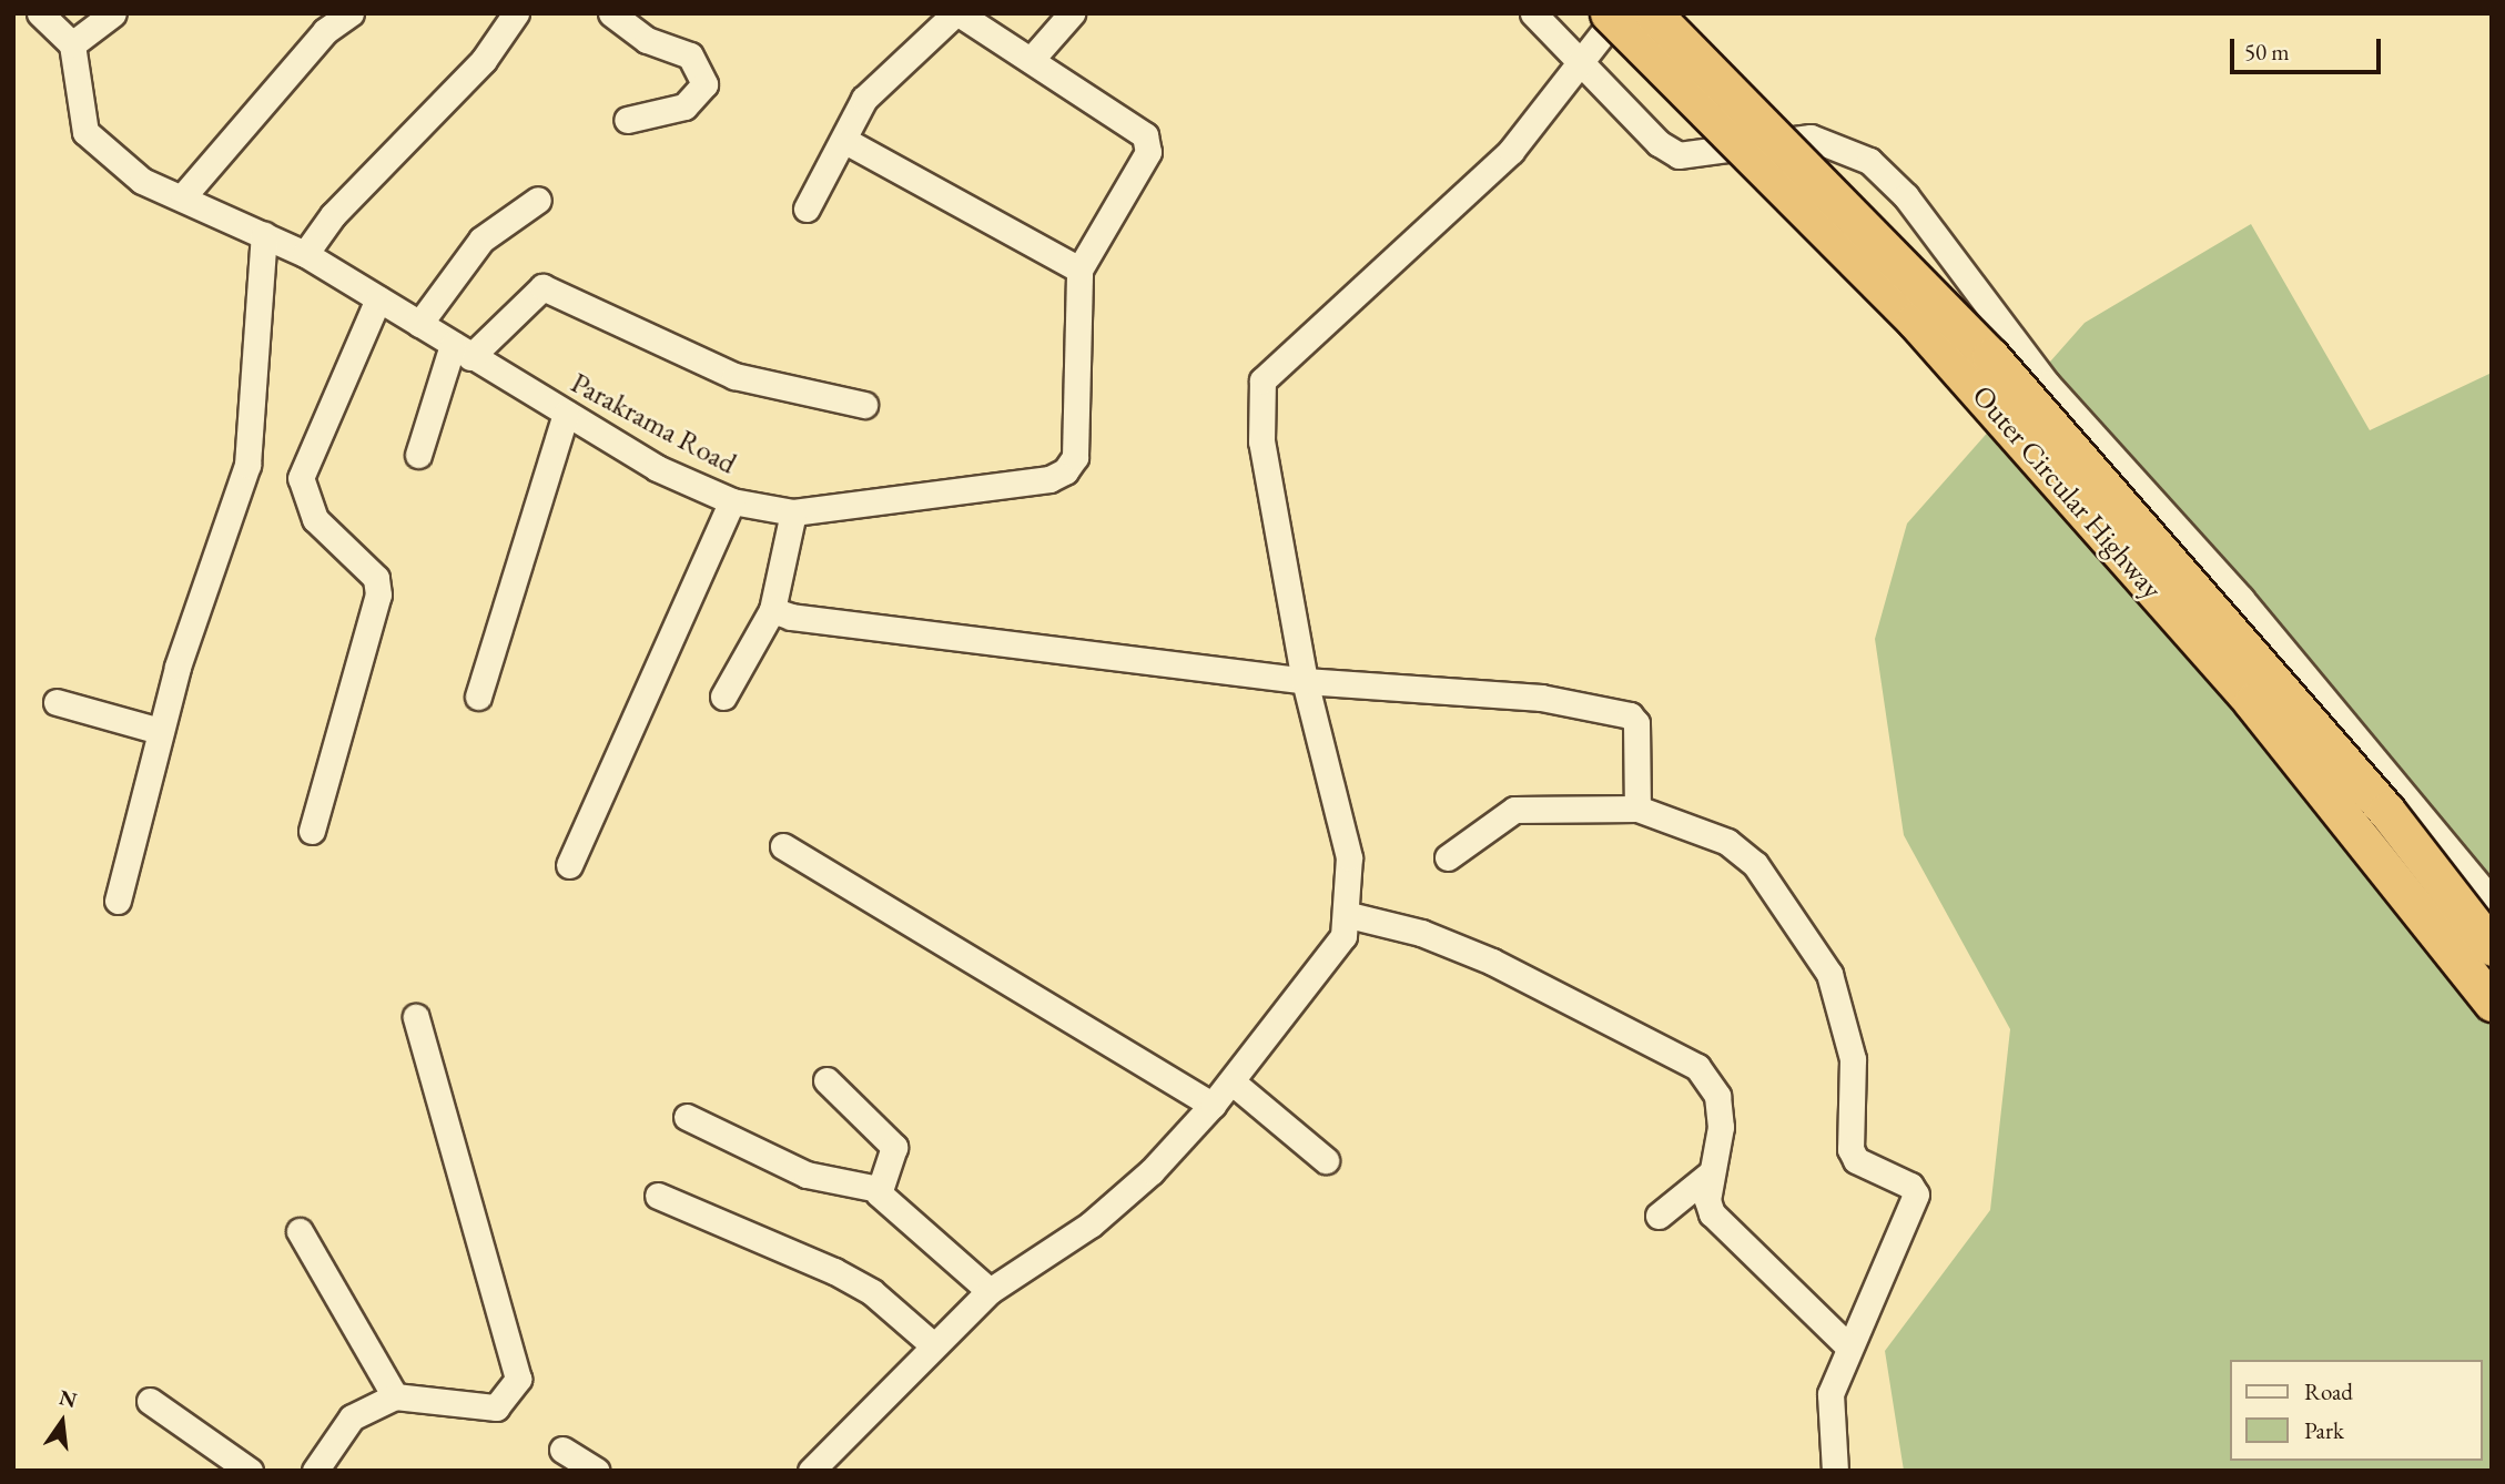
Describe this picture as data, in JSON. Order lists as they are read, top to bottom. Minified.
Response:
{"streets":{"highway":["Outer Circular Highway"],"street":["Parakrama Road"]},"legend":["Road","Park"],"scale_bar":"50 m","north":"top"}
